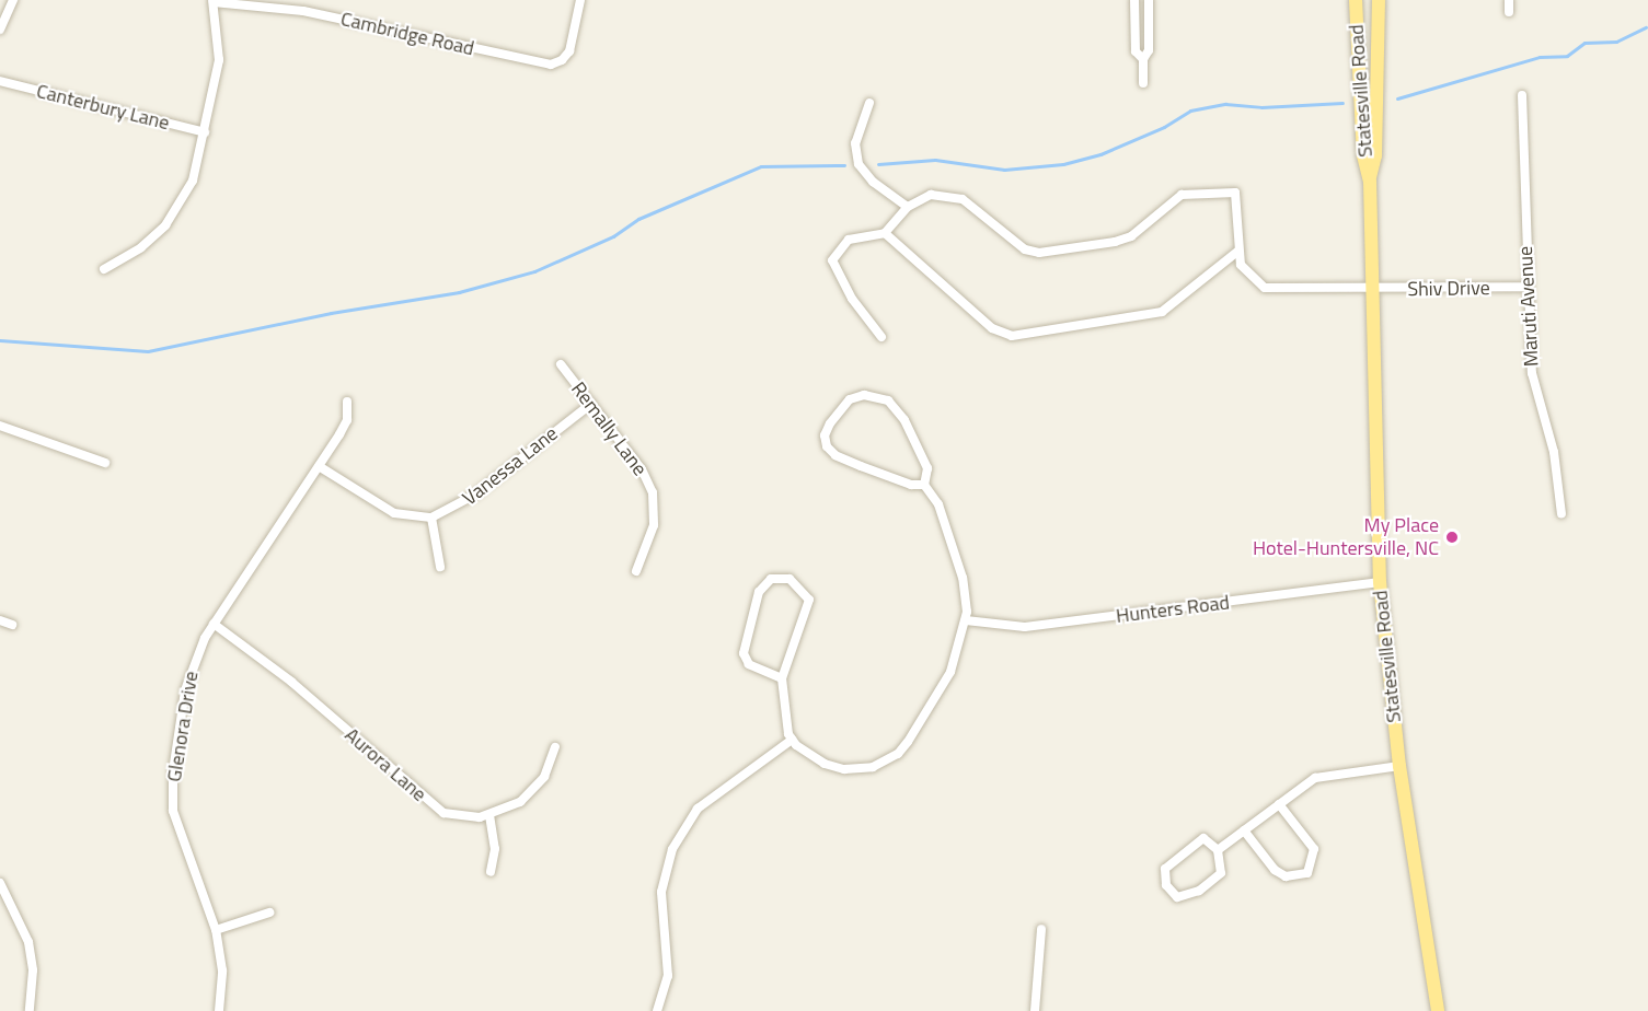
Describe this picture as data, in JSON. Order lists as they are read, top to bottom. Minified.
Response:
{"streets":{"main road":["Statesville Road"],"street":["Cambridge Road","Canterbury Lane","Shiv Drive","Maruti Avenue","Remally Lane","Vanessa Lane","Hunters Road","Glenora Drive","Aurora Lane"]},"crossings":[["Statesville Road","Shiv Drive"],["Statesville Road","Hunters Road"],["Shiv Drive","Maruti Avenue"],["Remally Lane","Vanessa Lane"],["Glenora Drive","Aurora Lane"]],"places":["My Place Hotel-Huntersville, NC"]}
